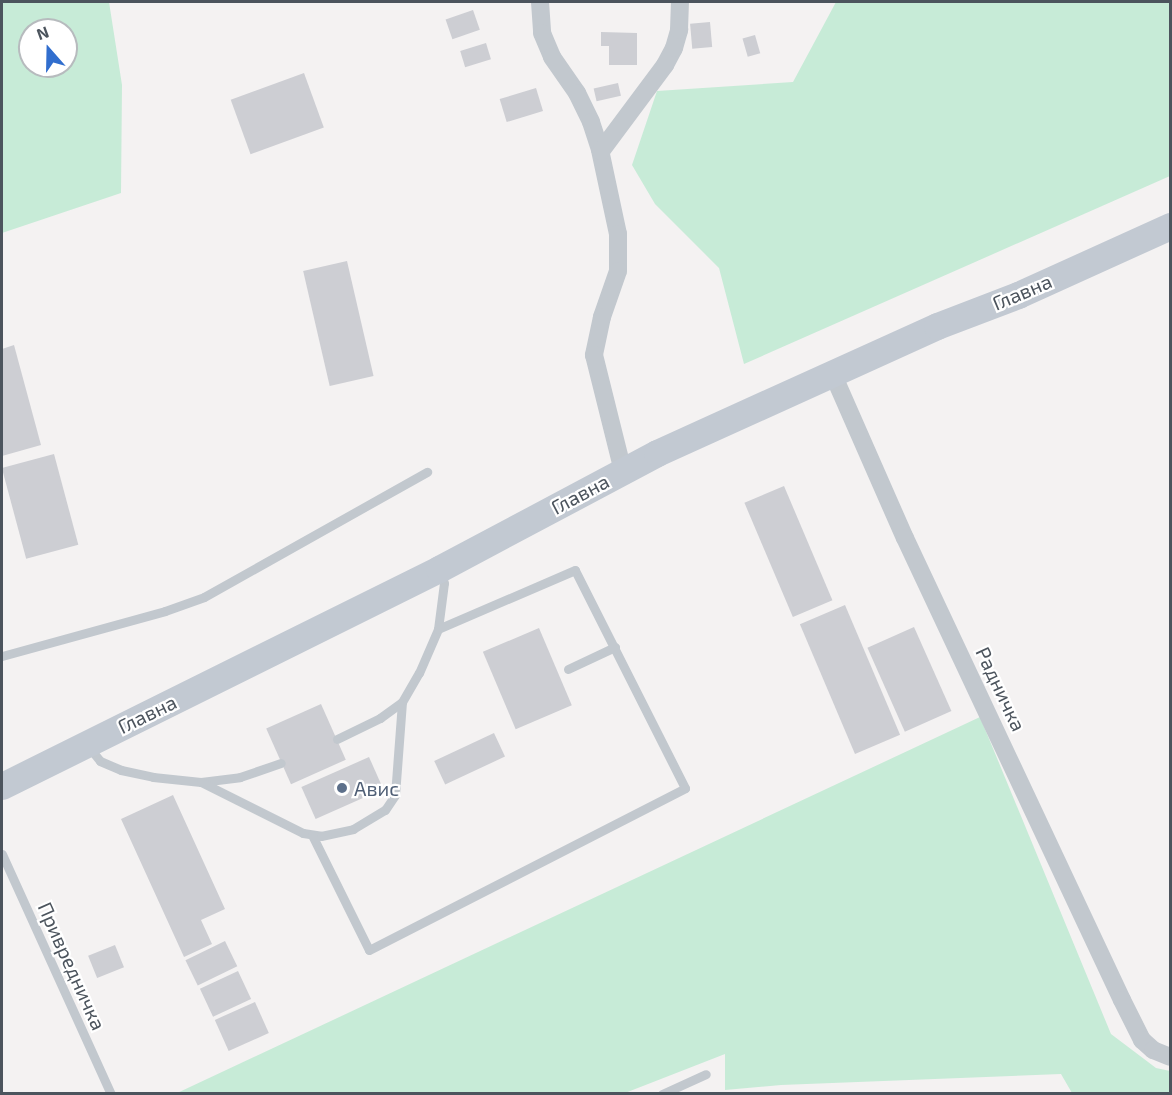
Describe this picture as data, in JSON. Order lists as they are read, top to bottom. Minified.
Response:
{"streets":{"main road":["Главна"],"street":["Радничка"],"lane":["Привредничка"]},"crossings":[["Главна","Радничка"]],"places":["Авис"],"north":"top"}
